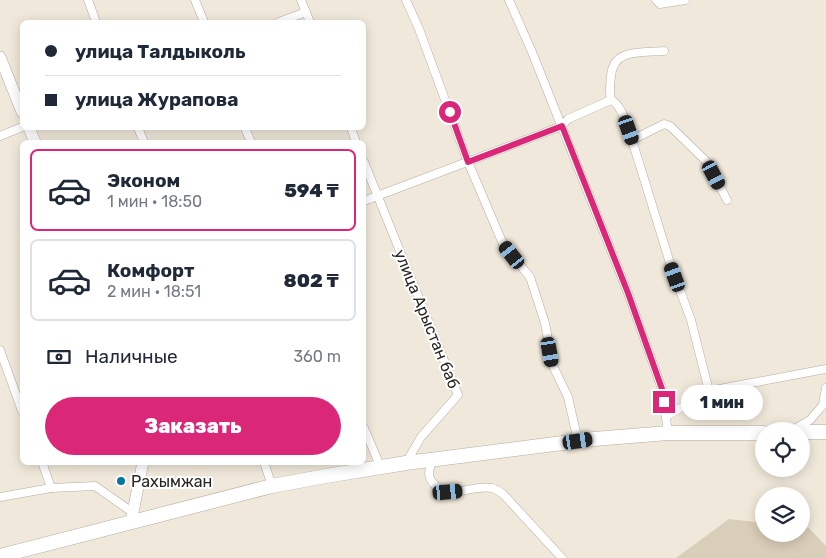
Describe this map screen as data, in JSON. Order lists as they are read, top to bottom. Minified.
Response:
{"streets":{"street":["улица Арыстан баб"]},"places":["Рахымжан"],"page":{"banner":["улица Талдыколь","улица Журапова"],"list":[{"name":"Эконом","note":"1 мин · 18:50","value":"594 ₸"},{"name":"Комфорт","note":"2 мин · 18:51","value":"802 ₸"}],"pay":["Наличные","360 m"],"bubble":"1 мин","buttons":"Заказать"}}
